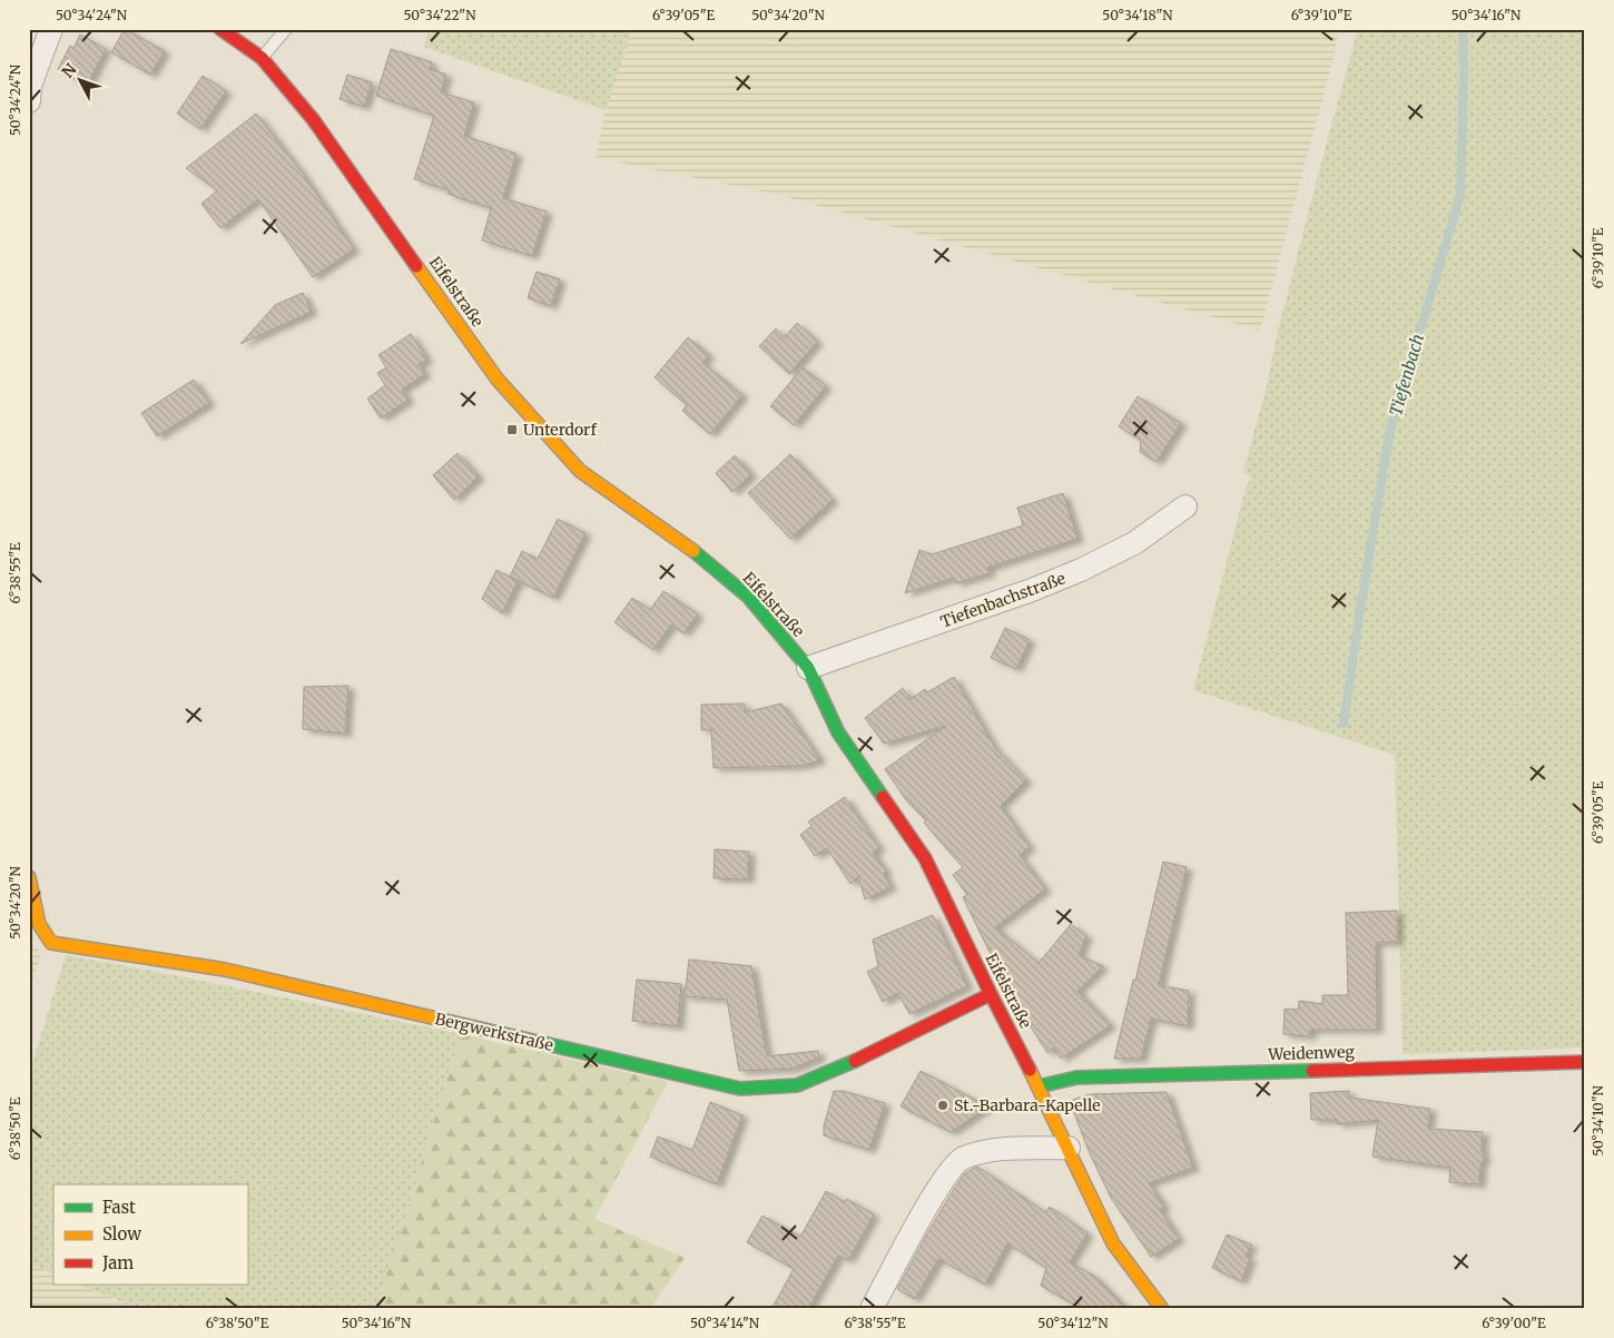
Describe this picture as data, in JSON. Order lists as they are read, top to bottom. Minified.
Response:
{"streets":{"street":["Eifelstraße","Tiefenbachstraße","Bergwerkstraße","Weidenweg"]},"crossings":[["Eifelstraße","Tiefenbachstraße"],["Eifelstraße","Bergwerkstraße"],["Eifelstraße","Weidenweg"]],"water":["Tiefenbach"],"places":{"transit":["Unterdorf"],"other":["St.-Barbara-Kapelle"]},"legend":["Fast","Slow","Jam"],"north":"top left","coordinates":["50°34'24\"N","50°34'22\"N","6°39'05\"E","50°34'20\"N","50°34'18\"N","6°39'10\"E","50°34'16\"N","6°38'55\"E","50°34'10\"N","6°38'50\"E","50°34'14\"N","50°34'12\"N","6°39'00\"E"]}
